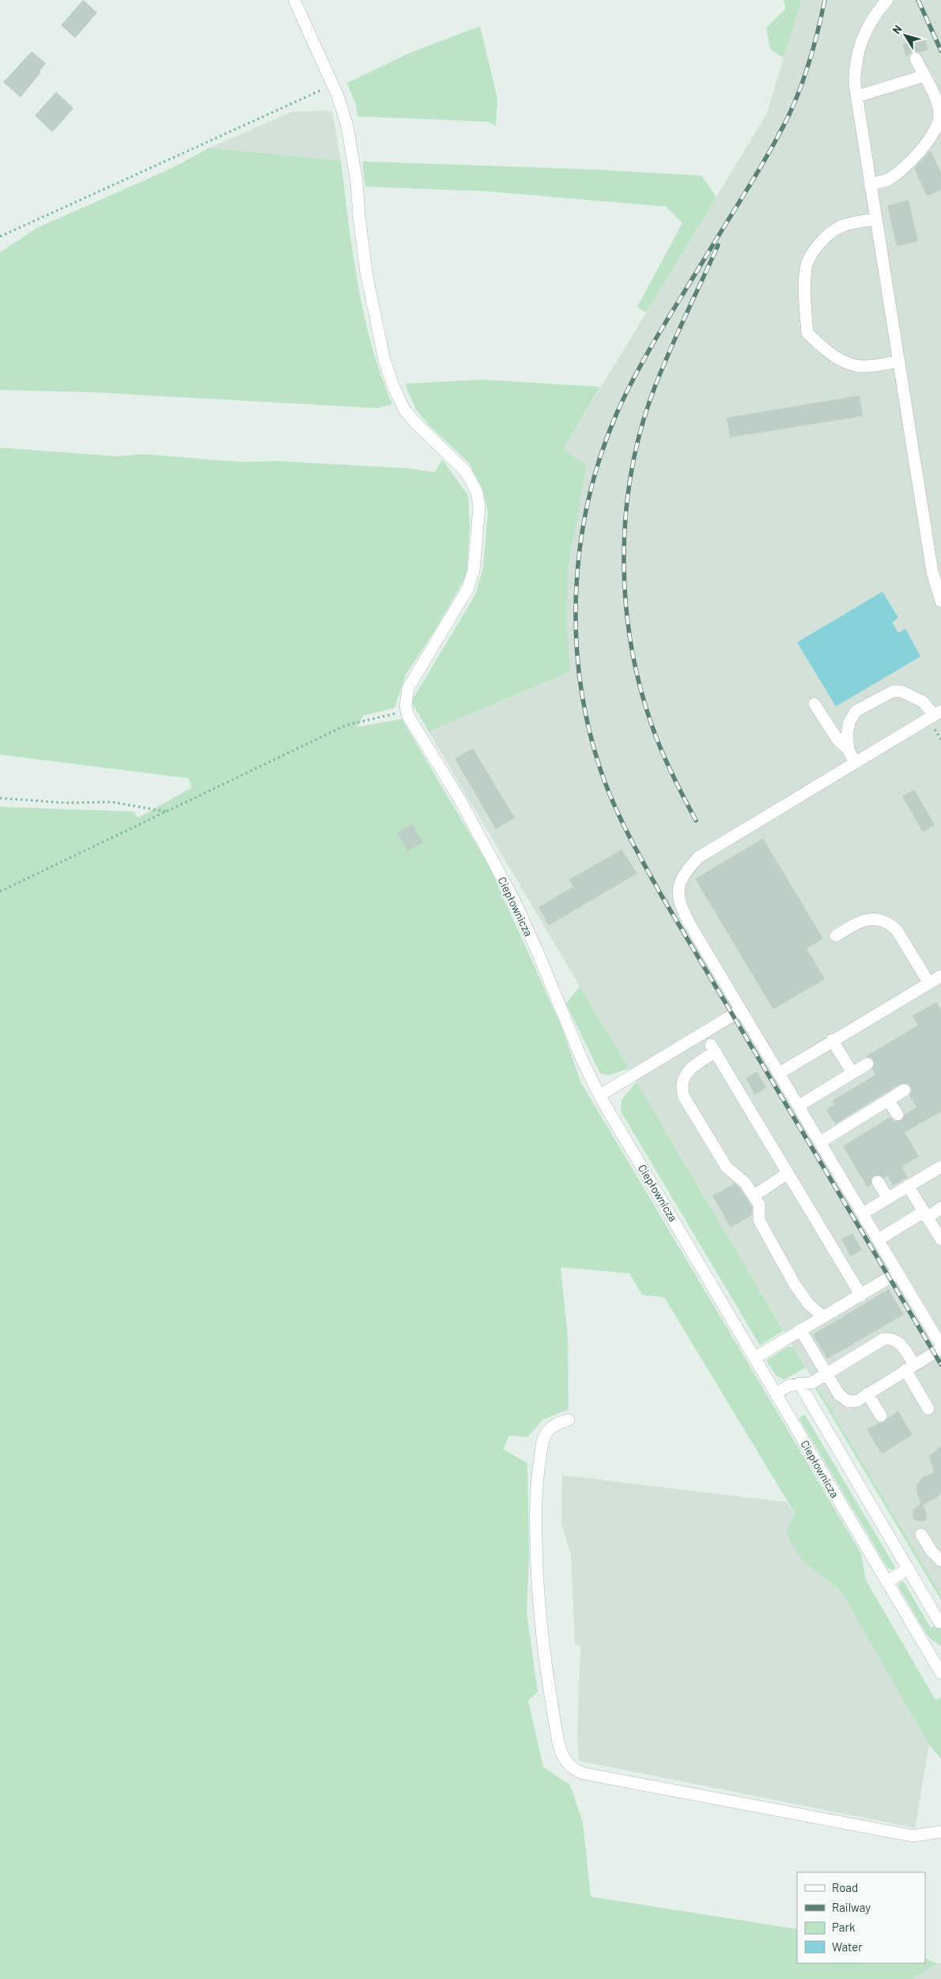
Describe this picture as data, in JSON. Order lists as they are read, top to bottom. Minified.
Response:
{"streets":{"street":["Ciepłownicza"]},"legend":["Road","Railway","Park","Water"],"north":"top left"}
